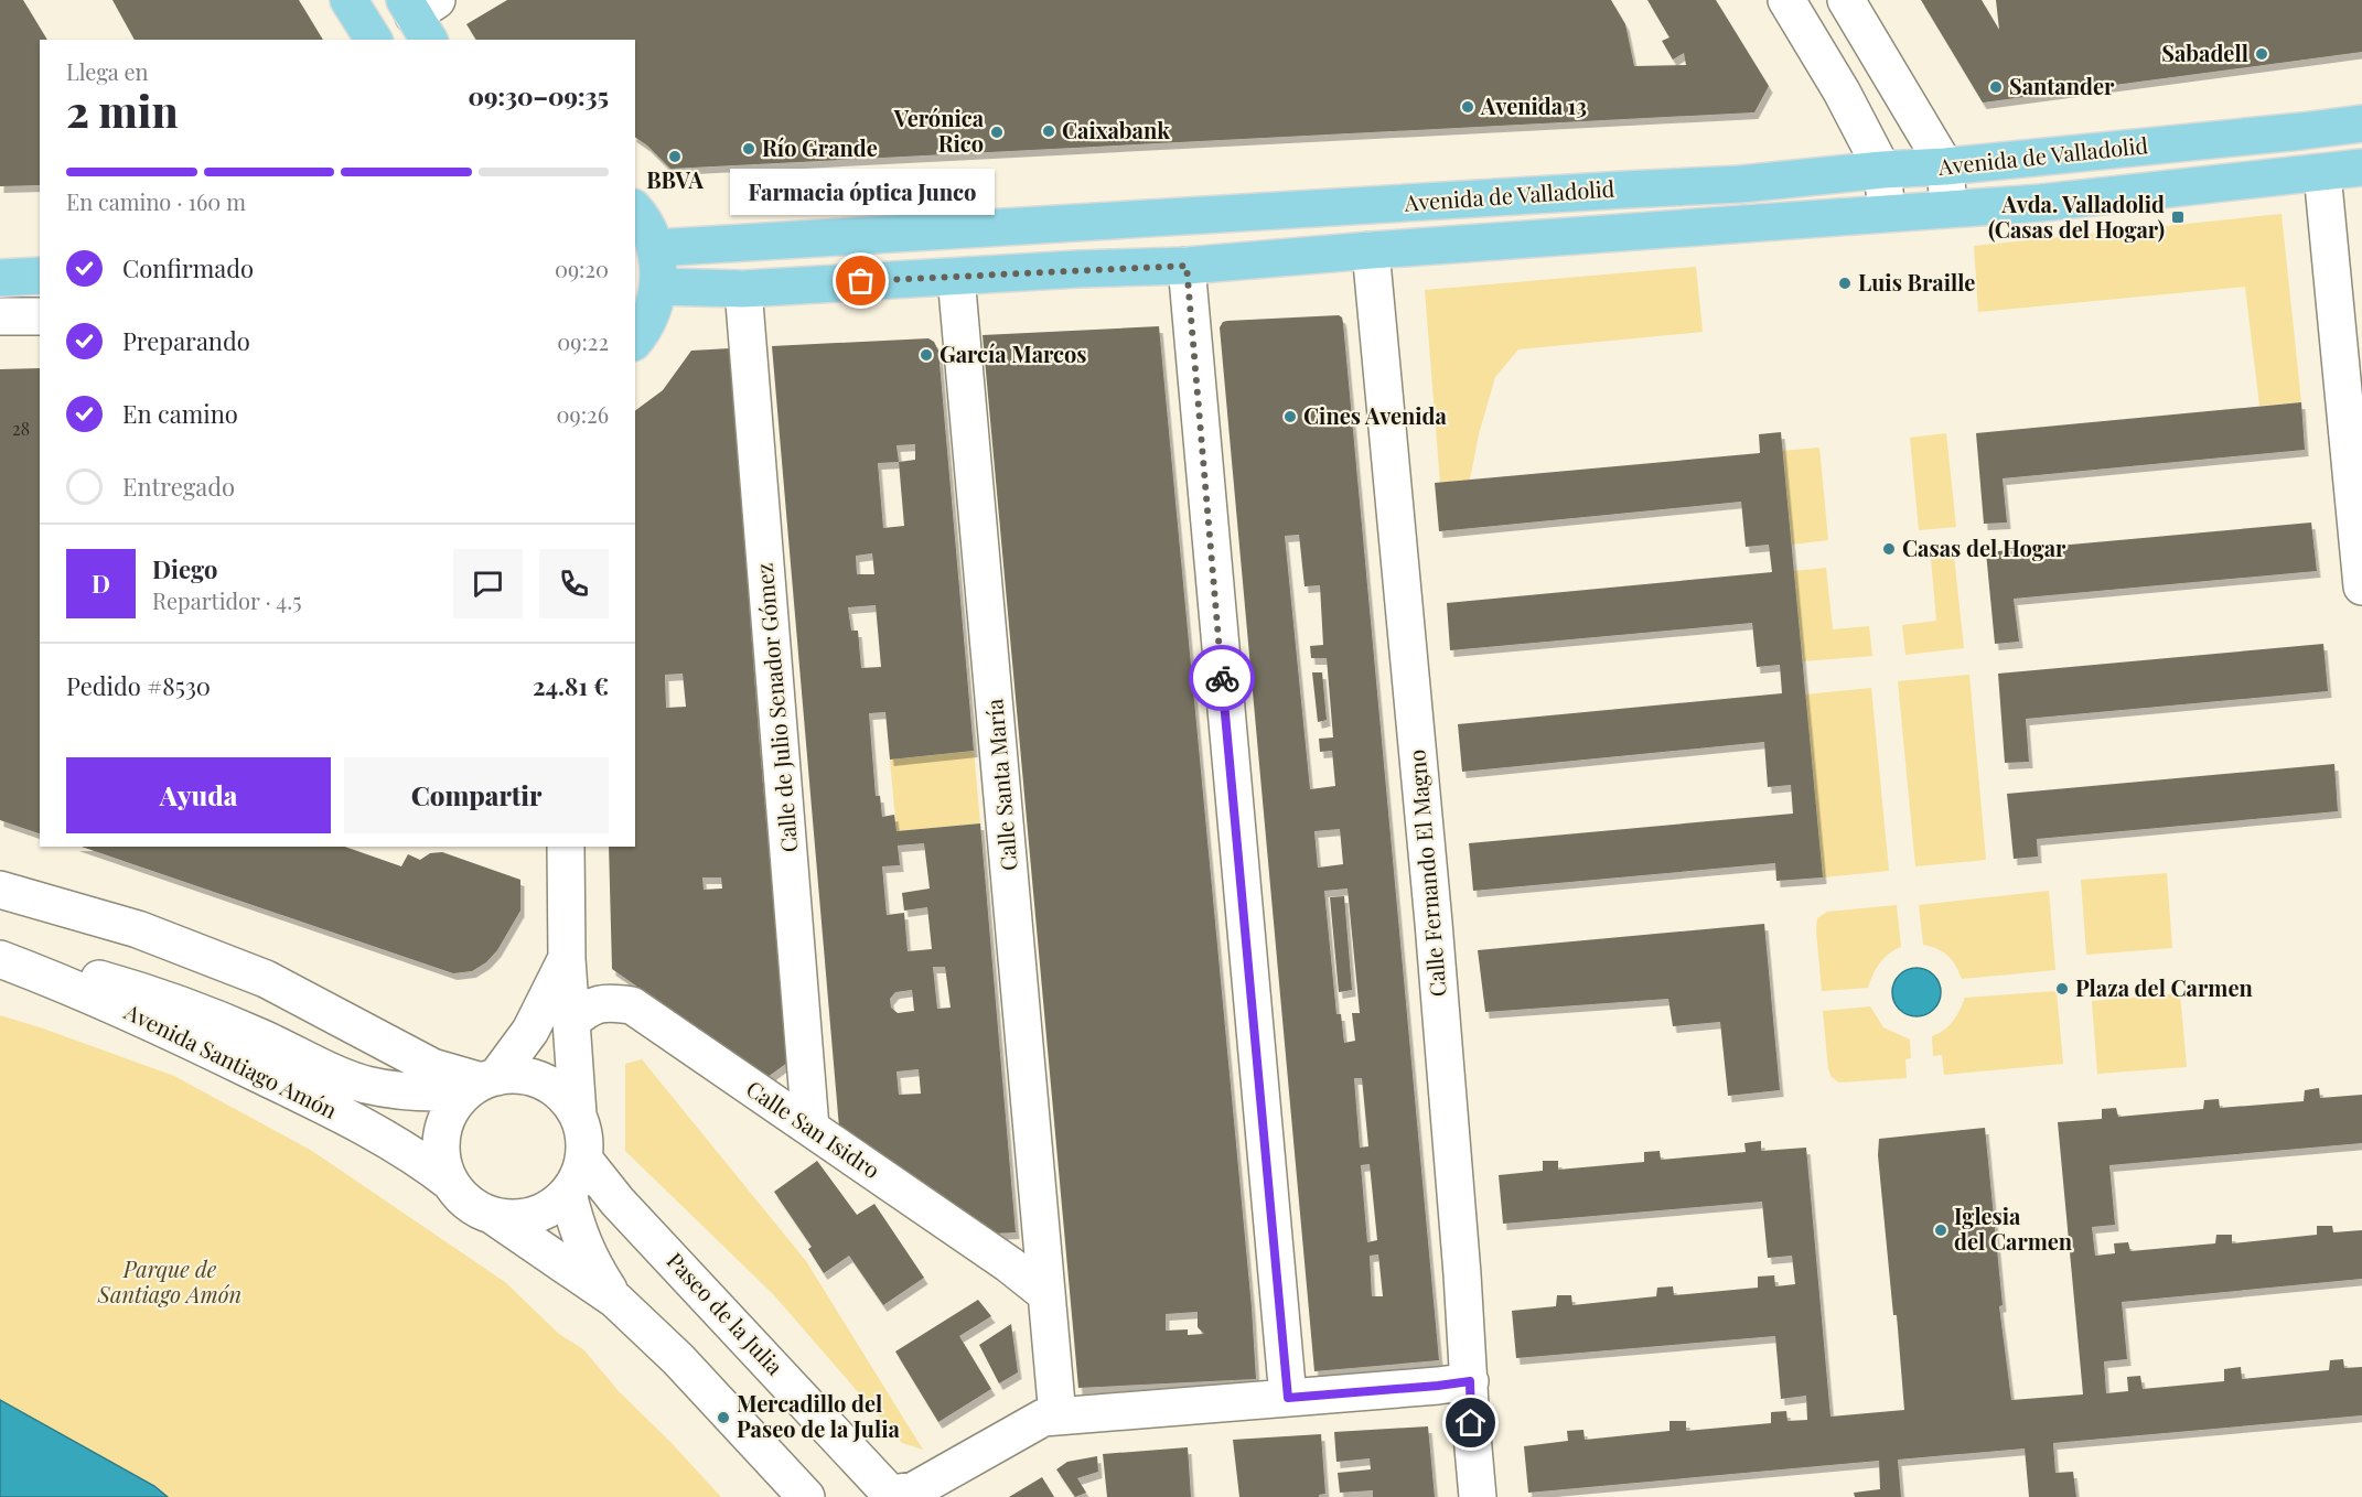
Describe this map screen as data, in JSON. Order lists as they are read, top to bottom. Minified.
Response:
{"streets":{"main road":["Avenida de Valladolid"],"street":["Calle de Julio Senador Gómez","Calle Santa María","Calle Fernando El Magno","Avenida Santiago Amón","Calle San Isidro","Paseo de la Julia"]},"crossings":[["Avenida de Valladolid","Calle de Julio Senador Gómez"],["Avenida de Valladolid","Calle Santa María"],["Avenida de Valladolid","Calle Fernando El Magno"],["Calle de Julio Senador Gómez","Calle San Isidro"],["Calle Santa María","Calle San Isidro"],["Avenida Santiago Amón","Paseo de la Julia"]],"parks":["Parque de Santiago Amón"],"places":{"other":["Sabadell","Santander","Avenida 13","Caixabank","Verónica Rico","Río Grande","BBVA","Farmacia óptica Junco","Luis Braille","García Marcos","Cines Avenida","Casas del Hogar","Plaza del Carmen","Iglesia del Carmen","Mercadillo del Paseo de la Julia"],"transit":["Avda. Valladolid (Casas del Hogar)"]},"house_numbers":["28"],"page":{"heading":["2 min","Llega en","09:30–09:35"],"panel":["Diego","Repartidor · 4.5","Pedido #8530","24.81 €"],"bar":"En camino · 160 m","bubble":"Farmacia óptica Junco","list":[["Confirmado","09:20"],["Preparando","09:22"],["En camino","09:26"],"Entregado"],"round":"D","buttons":["Ayuda","Compartir"]}}
